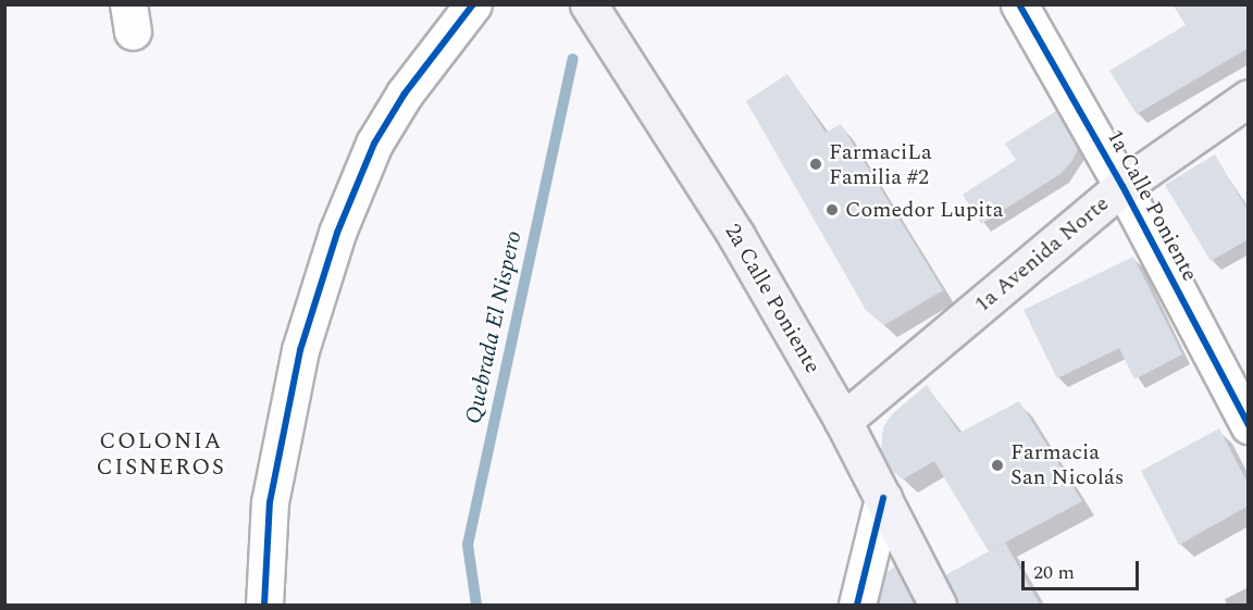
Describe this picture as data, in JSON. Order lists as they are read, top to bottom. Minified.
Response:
{"streets":{"main road":["1a Avenida Norte","2a Calle Poniente"],"street":["1a Calle Poniente"]},"crossings":[["1a Calle Poniente","1a Avenida Norte"],["1a Avenida Norte","2a Calle Poniente"]],"districts":["COLONIA CISNEROS"],"water":["Quebrada El Nispero"],"places":["FarmaciLa Familia #2","Comedor Lupita","Farmacia San Nicolás"],"scale_bar":"20 m"}
